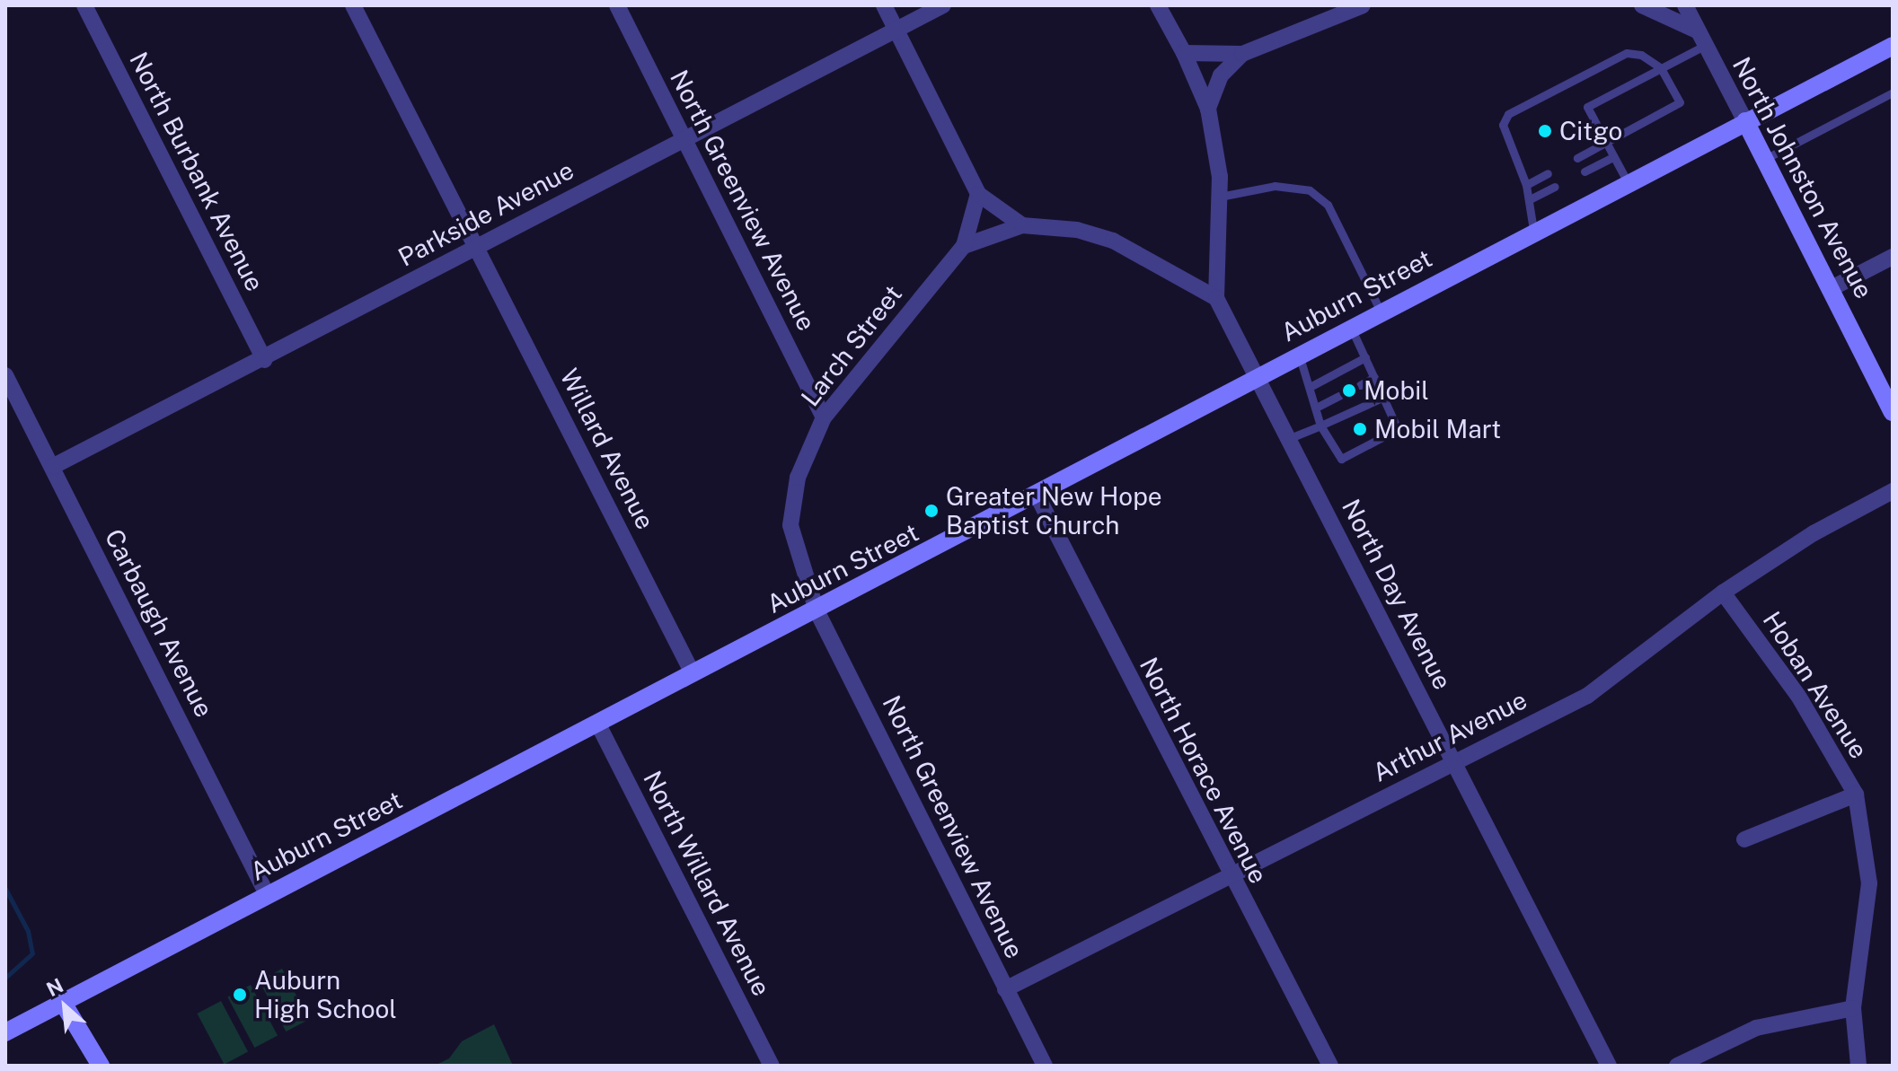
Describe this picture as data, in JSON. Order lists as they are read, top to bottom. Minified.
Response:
{"streets":{"main road":["North Johnston Avenue","Auburn Street"],"street":["North Burbank Avenue","North Greenview Avenue","Parkside Avenue","Larch Street","Willard Avenue","North Day Avenue","Carbaugh Avenue","Hoban Avenue","Arthur Avenue","North Horace Avenue","North Willard Avenue"]},"crossings":[["North Burbank Avenue","Parkside Avenue"],["North Johnston Avenue","Auburn Street"],["North Greenview Avenue","Parkside Avenue"],["North Greenview Avenue","Auburn Street"],["North Greenview Avenue","Larch Street"],["North Greenview Avenue","Arthur Avenue"],["Parkside Avenue","Willard Avenue"],["Parkside Avenue","Carbaugh Avenue"],["Auburn Street","Larch Street"],["Auburn Street","Willard Avenue"],["Auburn Street","North Day Avenue"],["Auburn Street","Carbaugh Avenue"],["Auburn Street","North Horace Avenue"],["Auburn Street","North Willard Avenue"],["North Day Avenue","Arthur Avenue"],["Hoban Avenue","Arthur Avenue"],["Arthur Avenue","North Horace Avenue"]],"places":["Citgo","Mobil","Mobil Mart","Greater New Hope Baptist Church","Auburn High School"],"north":"top left"}
